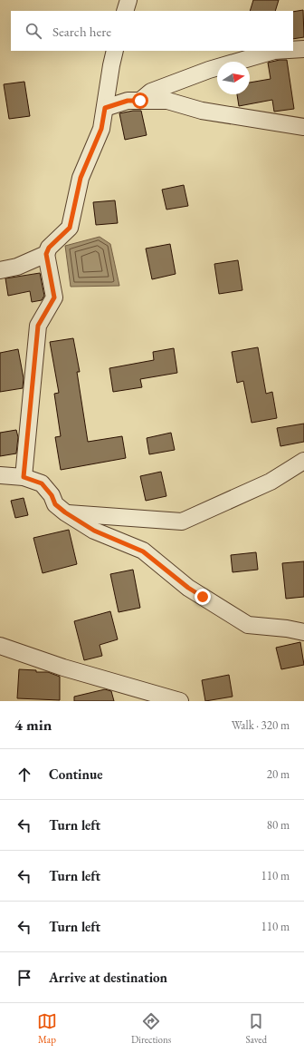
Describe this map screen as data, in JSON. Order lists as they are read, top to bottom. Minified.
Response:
{"north":"right","page":{"search":"Search here","heading":["4 min","Walk · 320 m"],"list":[["Continue","20 m"],["Turn left","80 m"],["Turn left","110 m"],["Turn left","110 m"],"Arrive at destination"],"nav":["Map","Directions","Saved"]}}
